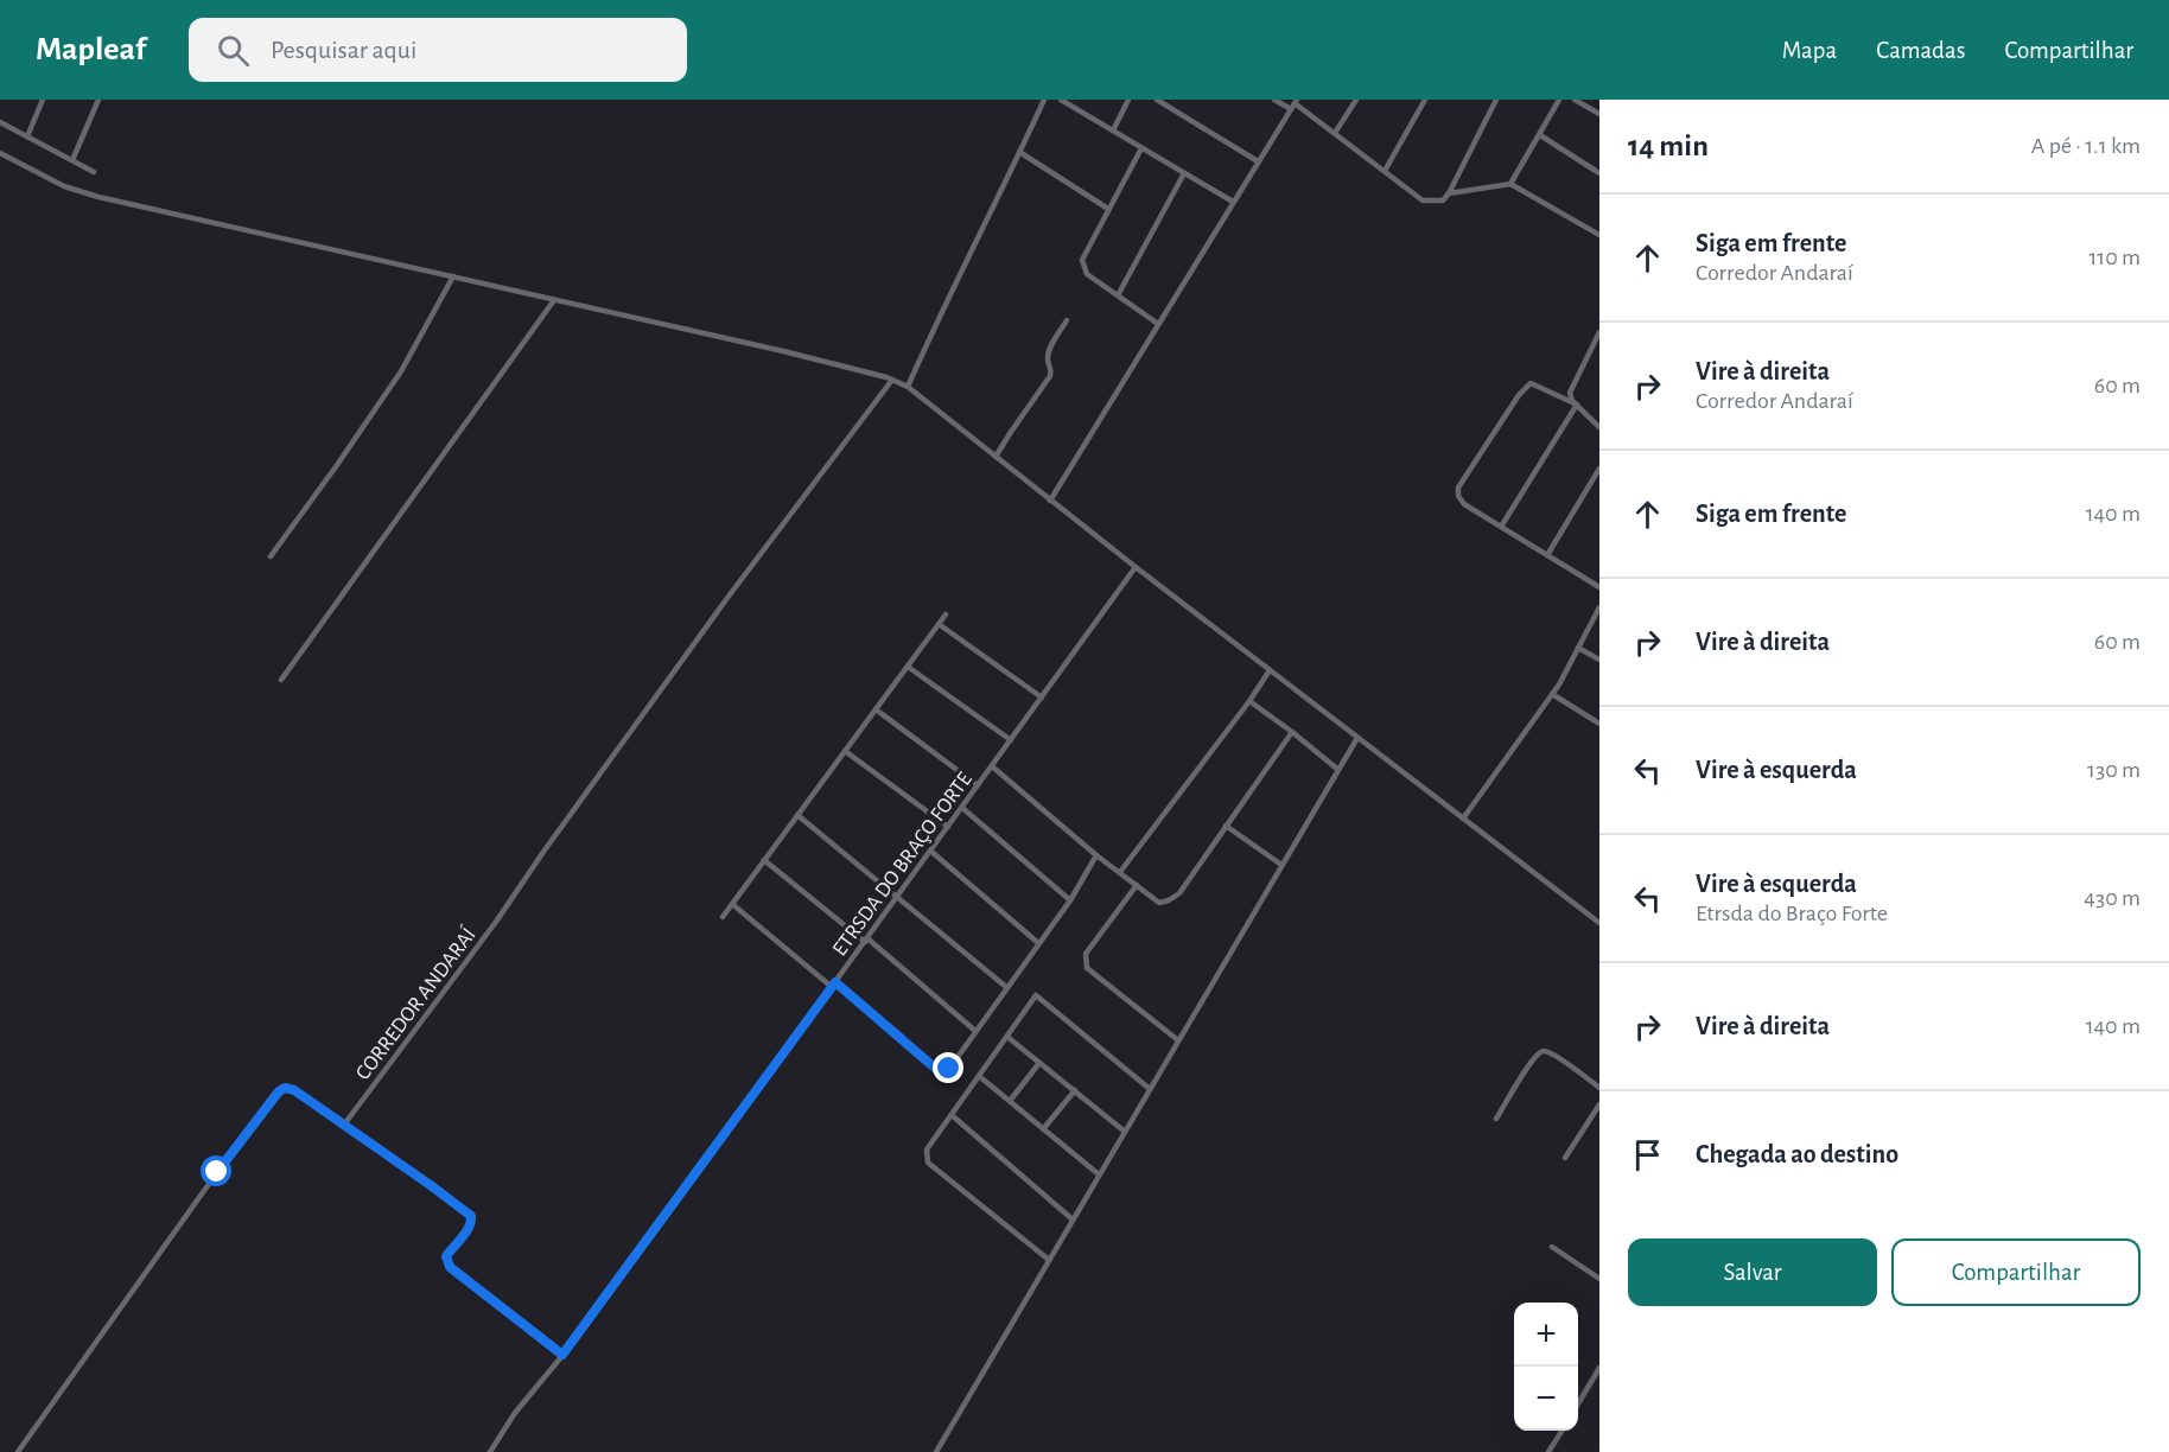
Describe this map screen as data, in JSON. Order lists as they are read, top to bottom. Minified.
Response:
{"streets":{"street":["ETRSDA DO BRAÇO FORTE","CORREDOR ANDARAÍ"]},"page":{"header":"Mapleaf","search":"Pesquisar aqui","nav":["Mapa","Camadas","Compartilhar"],"heading":["14 min","A pé · 1.1 km"],"list":[["Siga em frente","Corredor Andaraí","110 m"],["Vire à direita","Corredor Andaraí","60 m"],["Siga em frente","140 m"],["Vire à direita","60 m"],["Vire à esquerda","130 m"],["Vire à esquerda","Etrsda do Braço Forte","430 m"],["Vire à direita","140 m"],"Chegada ao destino"],"buttons":["Salvar","Compartilhar"],"map_buttons":["+","−"]}}
